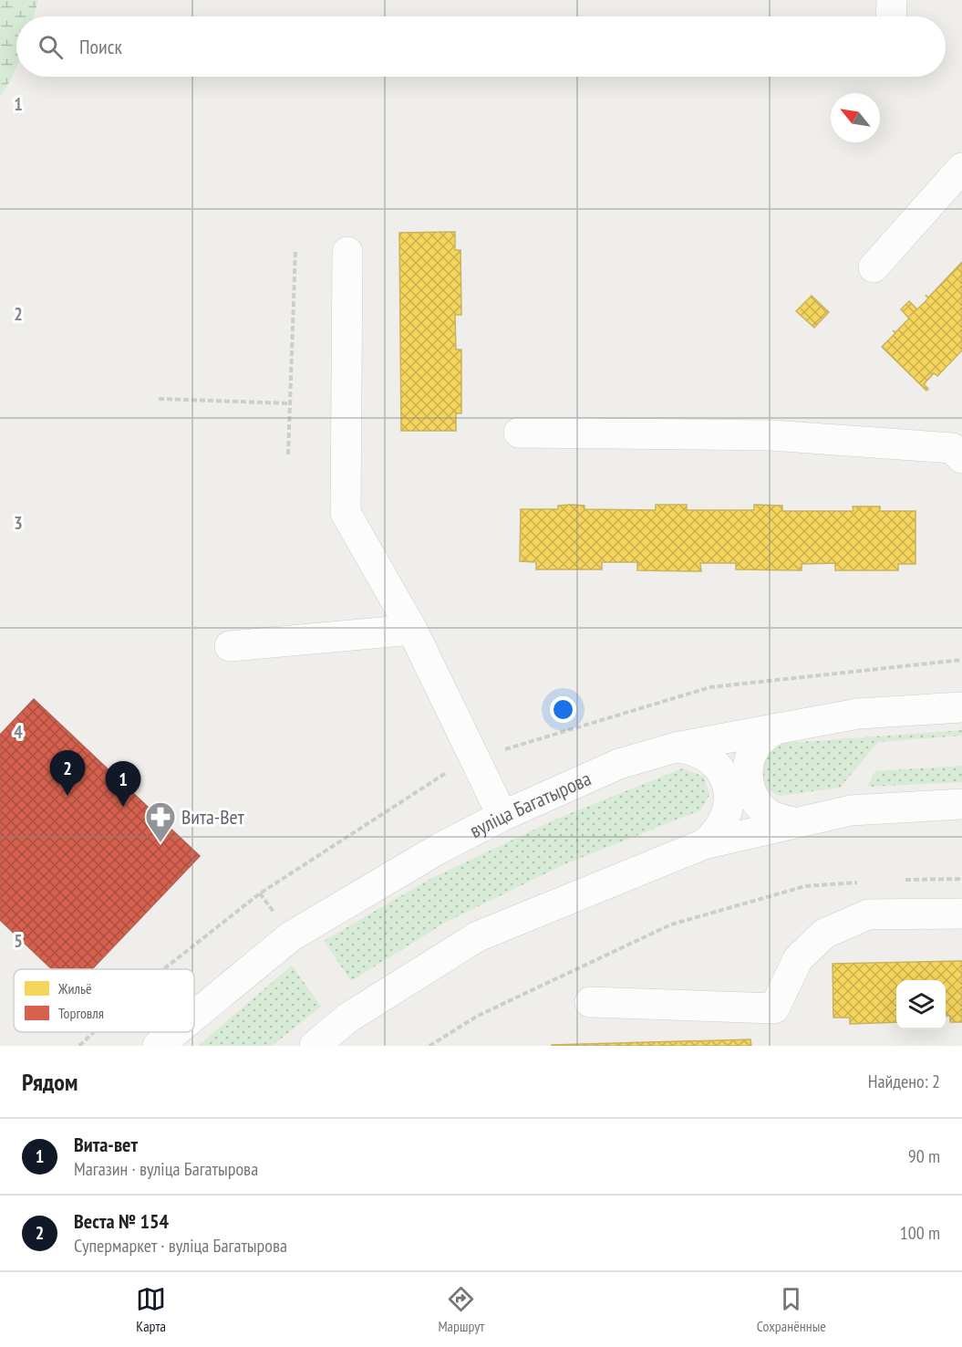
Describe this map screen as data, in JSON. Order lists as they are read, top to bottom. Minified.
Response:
{"streets":{"street":["вуліца Багатырова"]},"places":{"pharmacy":["Вита-Вет"]},"legend":["Жильё","Торговля"],"north":"top left","page":{"search":"Поиск","pins":["2","1"],"heading":["Рядом","Найдено: 2"],"list":[{"mark":"1","name":"Вита-вет","note":"Магазин · вуліца Багатырова","value":"90 m"},{"mark":"2","name":"Веста № 154","note":"Супермаркет · вуліца Багатырова","value":"100 m"}],"nav":["Карта","Маршрут","Сохранённые"]},"grid":{"rows":["1","2","3","4","5"]}}
